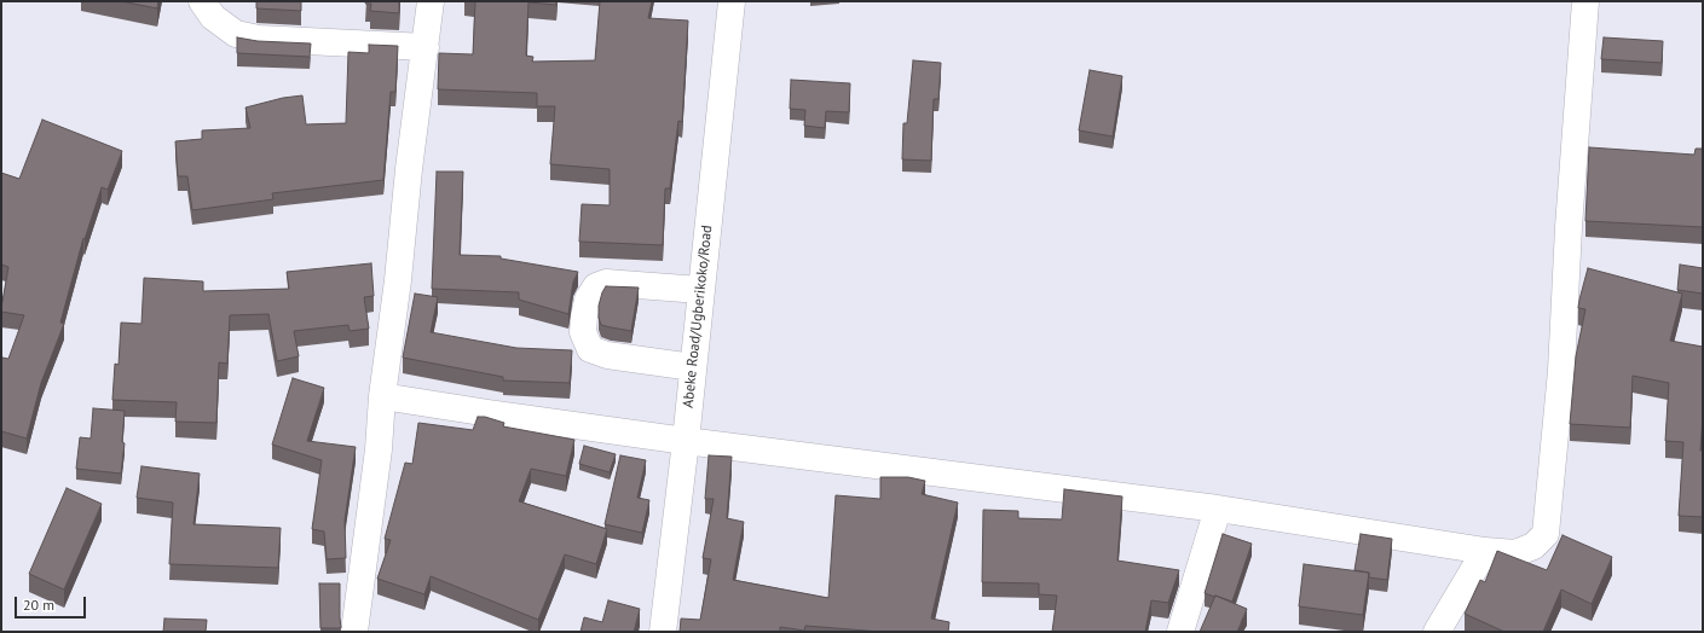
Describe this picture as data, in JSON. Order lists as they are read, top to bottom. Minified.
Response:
{"streets":{"street":["Abeke Road/Ugberikoko/Road"]},"scale_bar":"20 m"}
